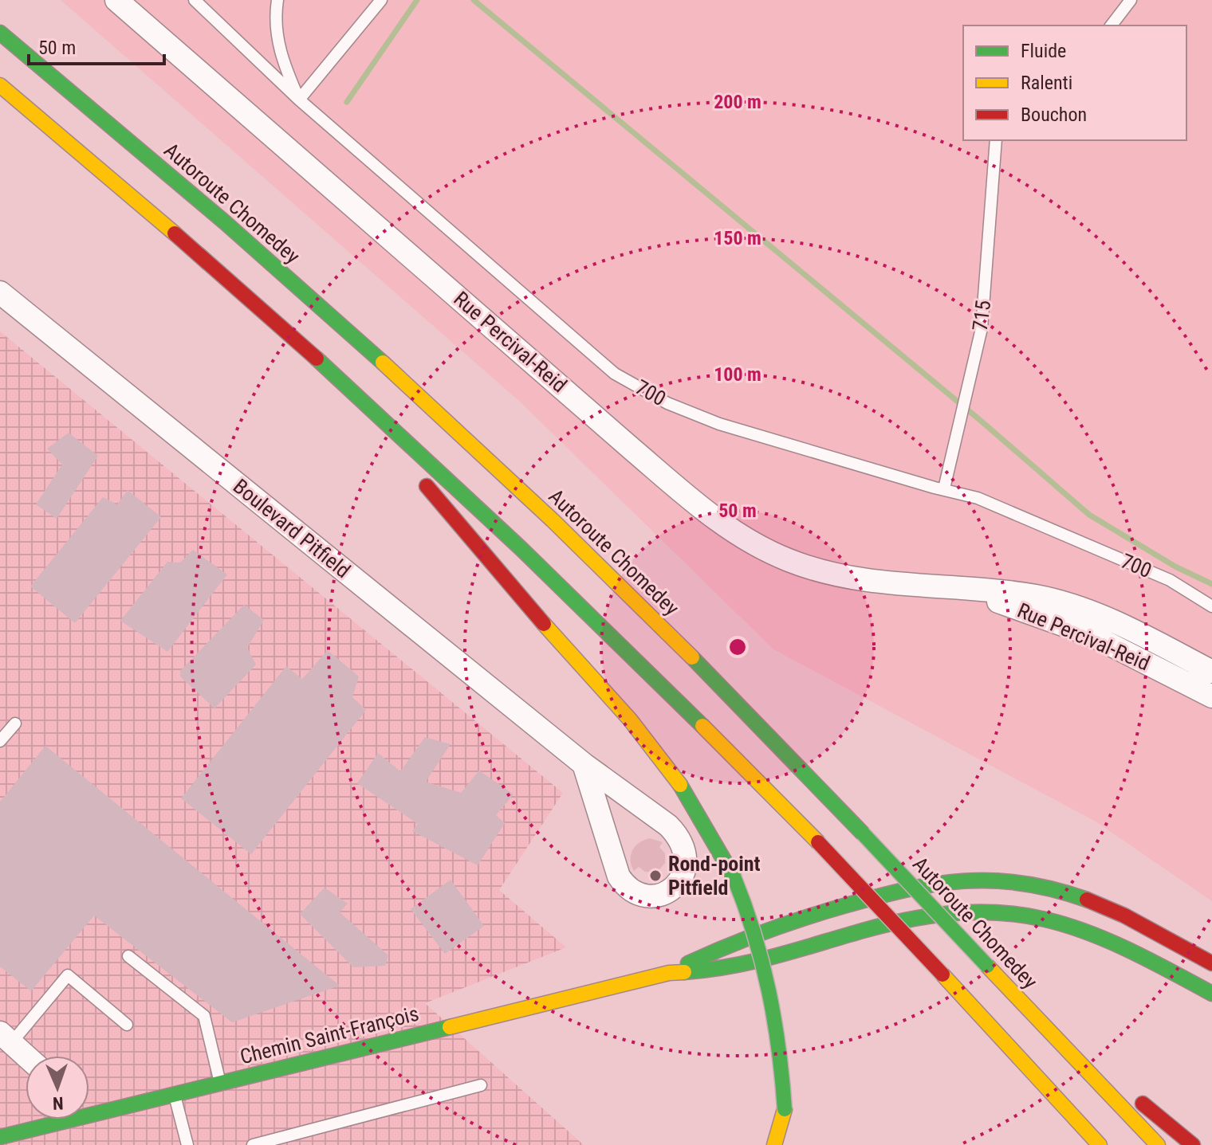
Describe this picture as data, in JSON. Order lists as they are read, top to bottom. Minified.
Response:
{"streets":{"main road":["Autoroute Chomedey","Chemin Saint-François"],"street":["Rue Percival-Reid","Boulevard Pitfield"],"lane":["715","700"]},"crossings":[["715","700"]],"places":["Rond-point Pitfield"],"legend":["Fluide","Ralenti","Bouchon"],"scale_bar":"50 m","north":"bottom","rings":["200 m","150 m","100 m","50 m"]}
